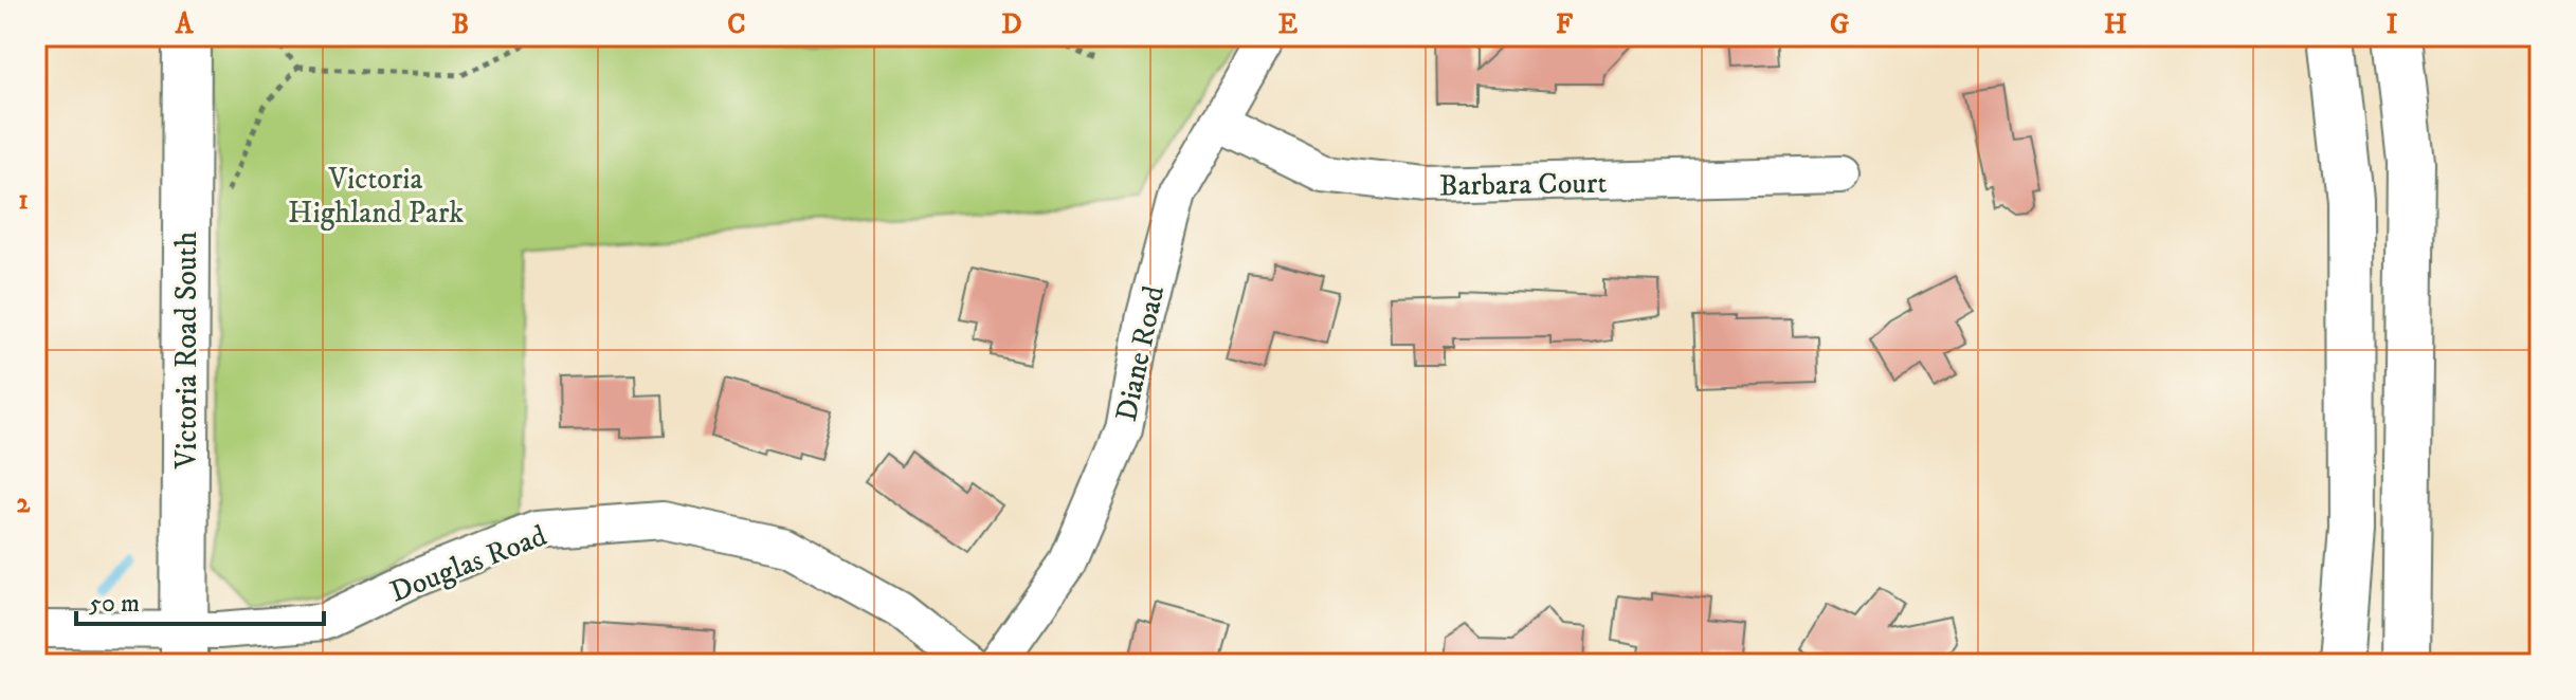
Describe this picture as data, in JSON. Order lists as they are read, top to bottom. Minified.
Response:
{"streets":{"main road":["Victoria Road South"],"street":["Barbara Court","Diane Road","Douglas Road"]},"crossings":[["Barbara Court","Diane Road"],["Victoria Road South","Douglas Road"]],"parks":["Victoria Highland Park"],"scale_bar":"50 m","grid":{"columns":["A","B","C","D","E","F","G","H","I"],"rows":["1","2"]}}
